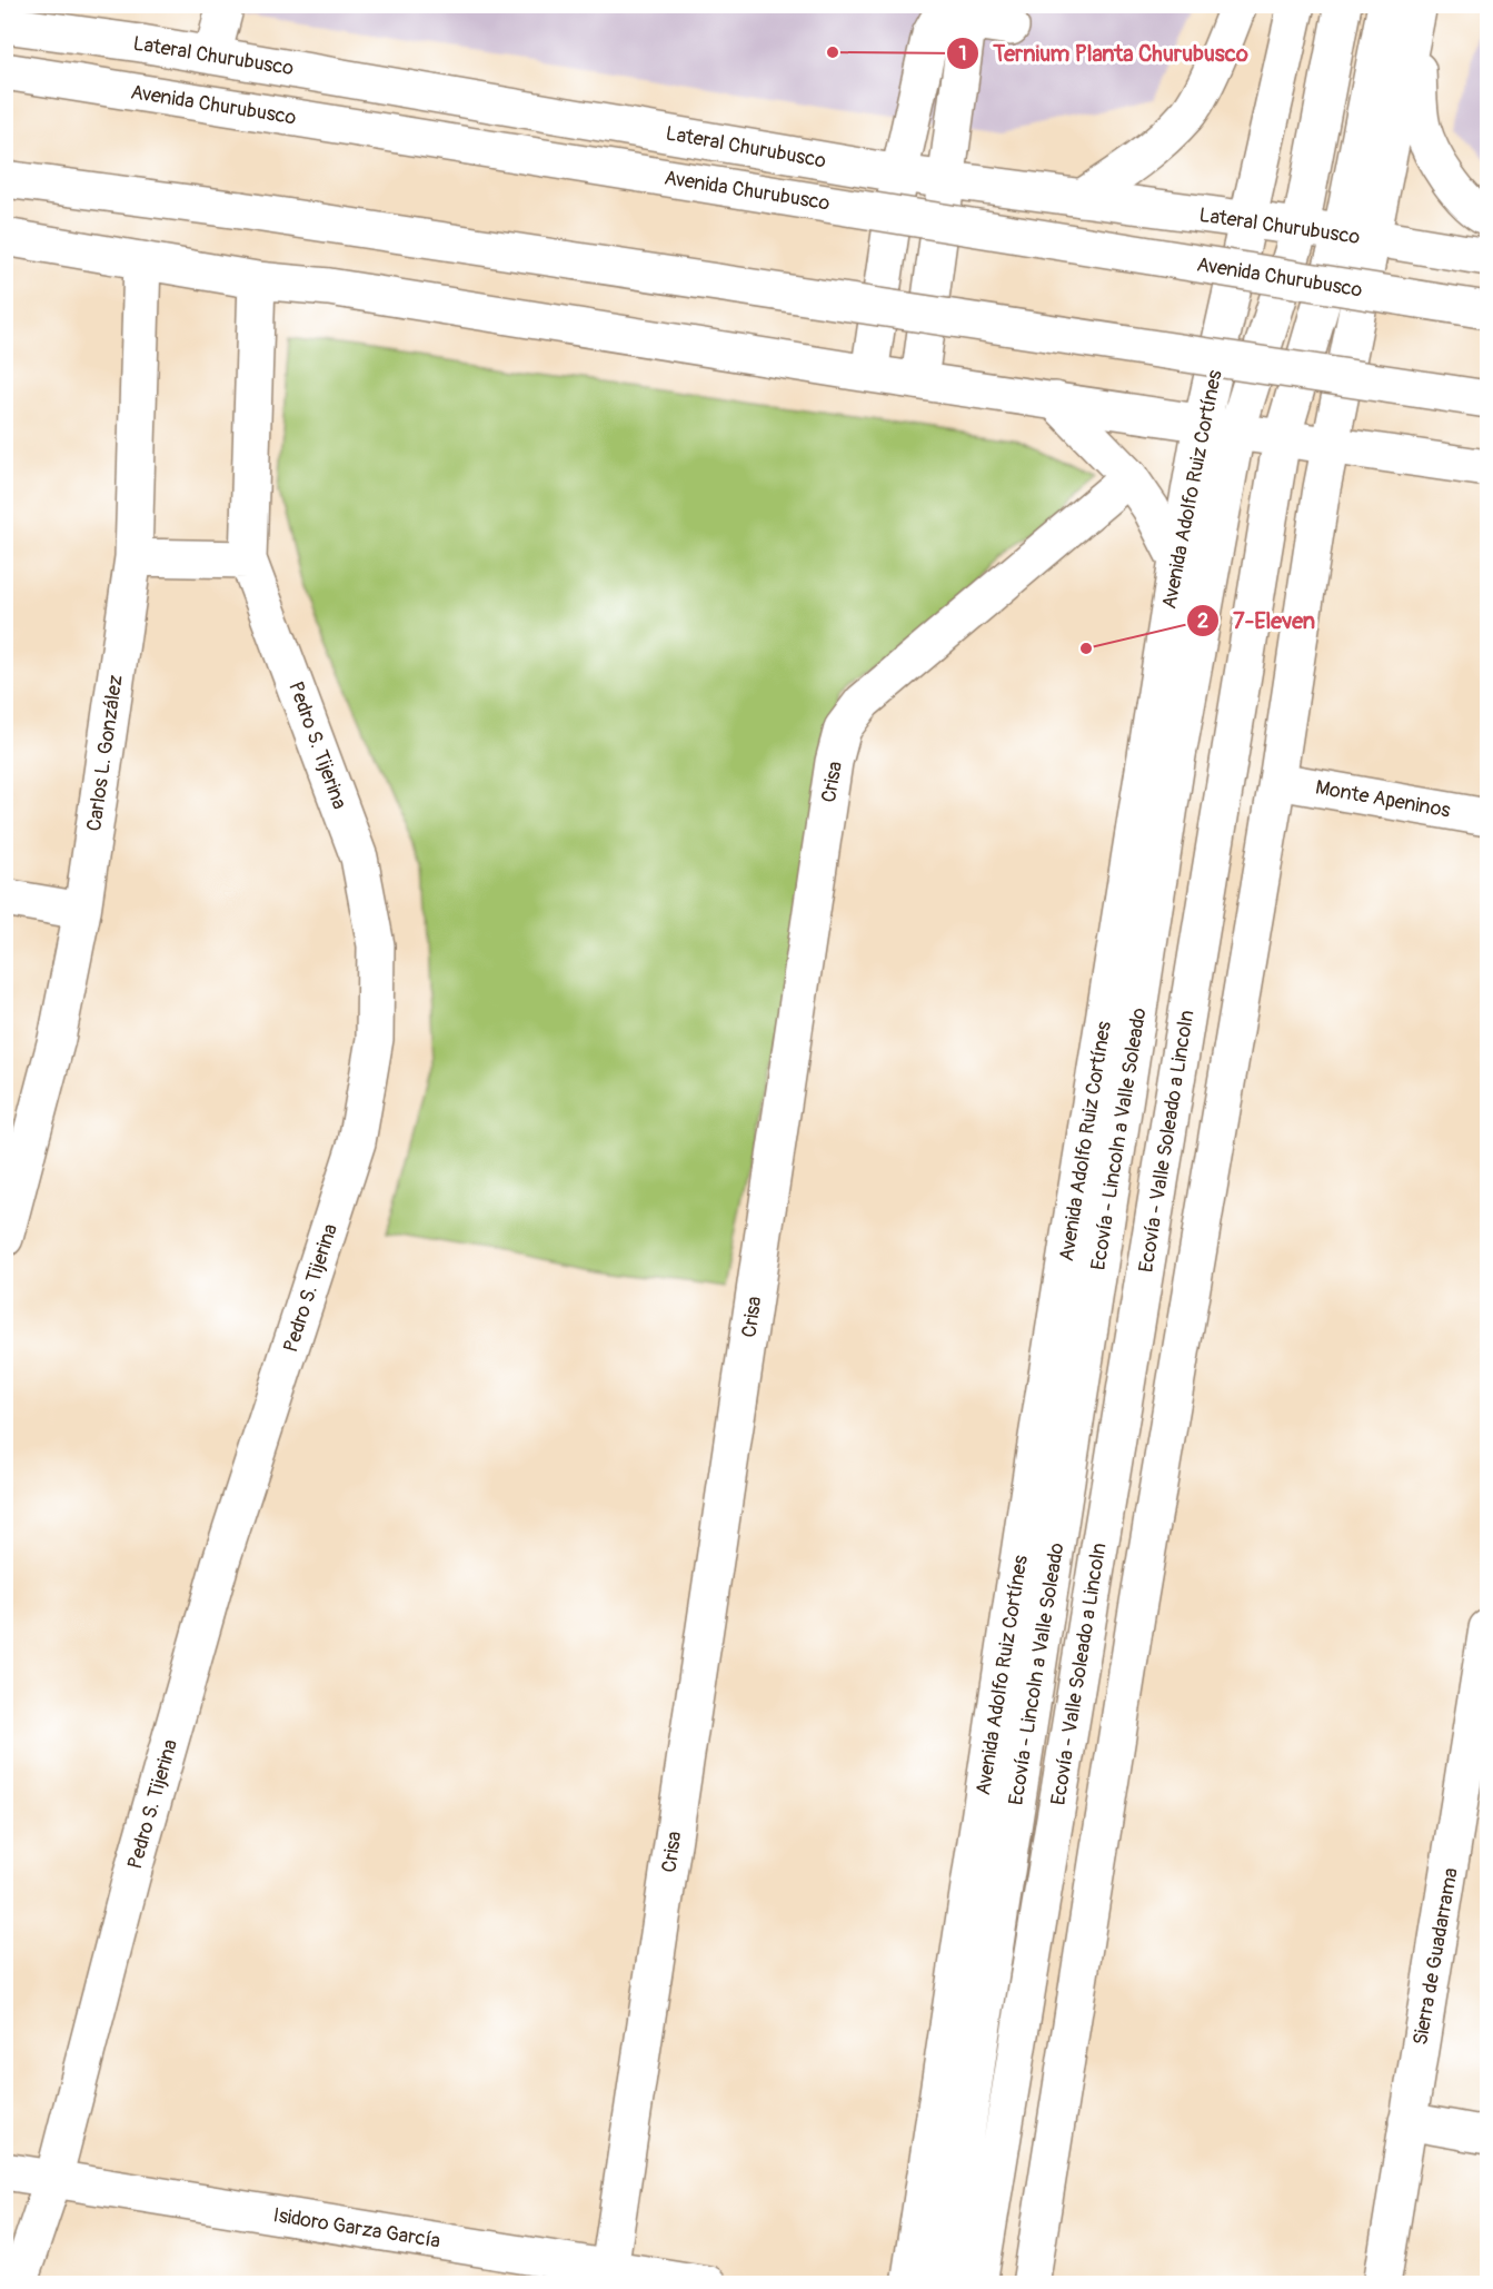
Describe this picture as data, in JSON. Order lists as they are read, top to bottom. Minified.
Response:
{"streets":{"main road":["Lateral Churubusco","Avenida Churubusco","Avenida Adolfo Ruiz Cortínes","Pedro S. Tijerina","Carlos L. González","Crisa","Monte Apeninos","Ecovía - Lincoln a Valle Soleado","Ecovía - Valle Soleado a Lincoln","Sierra de Guadarrama","Isidoro Garza García"]},"crossings":[["Lateral Churubusco","Avenida Adolfo Ruiz Cortínes"],["Lateral Churubusco","Ecovía - Lincoln a Valle Soleado"],["Lateral Churubusco","Ecovía - Valle Soleado a Lincoln"],["Avenida Adolfo Ruiz Cortínes","Ecovía - Lincoln a Valle Soleado"],["Pedro S. Tijerina","Isidoro Garza García"],["Crisa","Isidoro Garza García"]],"places":["Ternium Planta Churubusco","7-Eleven"]}
